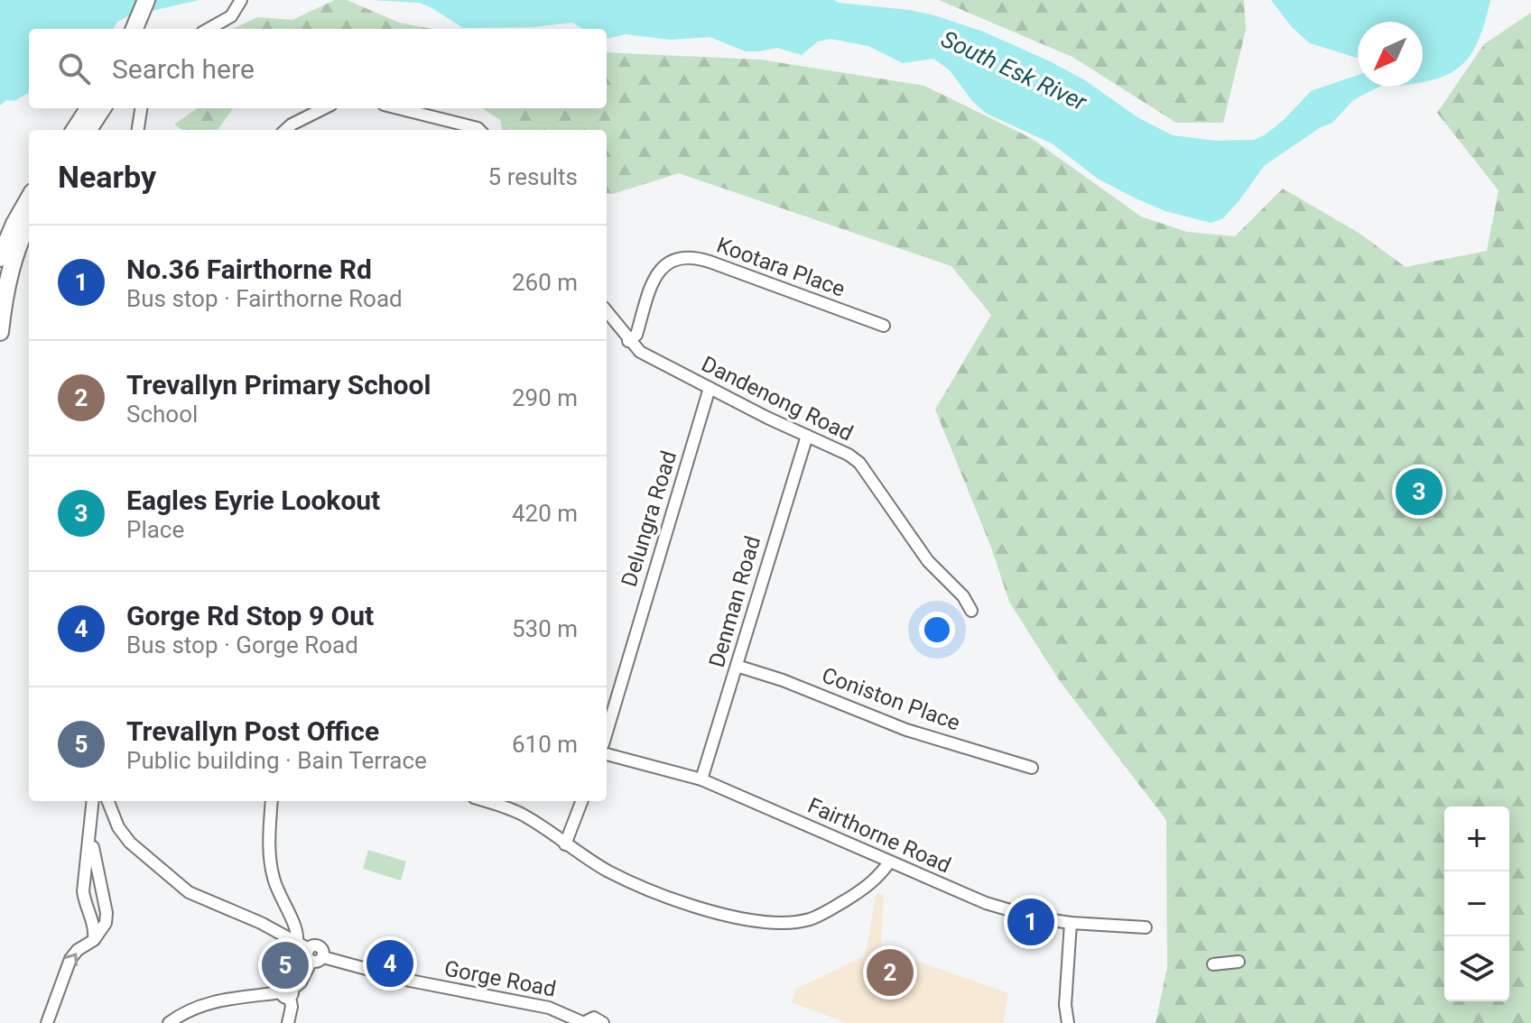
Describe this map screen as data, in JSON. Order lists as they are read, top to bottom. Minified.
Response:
{"streets":{"street":["Kootara Place","Dandenong Road","Delungra Road","Denman Road","Coniston Place","Fairthorne Road","Gorge Road"]},"crossings":[["Kootara Place","Dandenong Road"],["Dandenong Road","Delungra Road"],["Dandenong Road","Denman Road"],["Denman Road","Coniston Place"],["Denman Road","Fairthorne Road"]],"water":["South Esk River"],"north":"bottom left","page":{"search":"Search here","heading":["Nearby","5 results"],"list":[{"mark":"1","name":"No.36 Fairthorne Rd","note":"Bus stop · Fairthorne Road","value":"260 m"},{"mark":"2","name":"Trevallyn Primary School","note":"School","value":"290 m"},{"mark":"3","name":"Eagles Eyrie Lookout","note":"Place","value":"420 m"},{"mark":"4","name":"Gorge Rd Stop 9 Out","note":"Bus stop · Gorge Road","value":"530 m"},{"mark":"5","name":"Trevallyn Post Office","note":"Public building · Bain Terrace","value":"610 m"}],"pins":["3","1","4","5","2"],"map_buttons":["+","−"]}}
